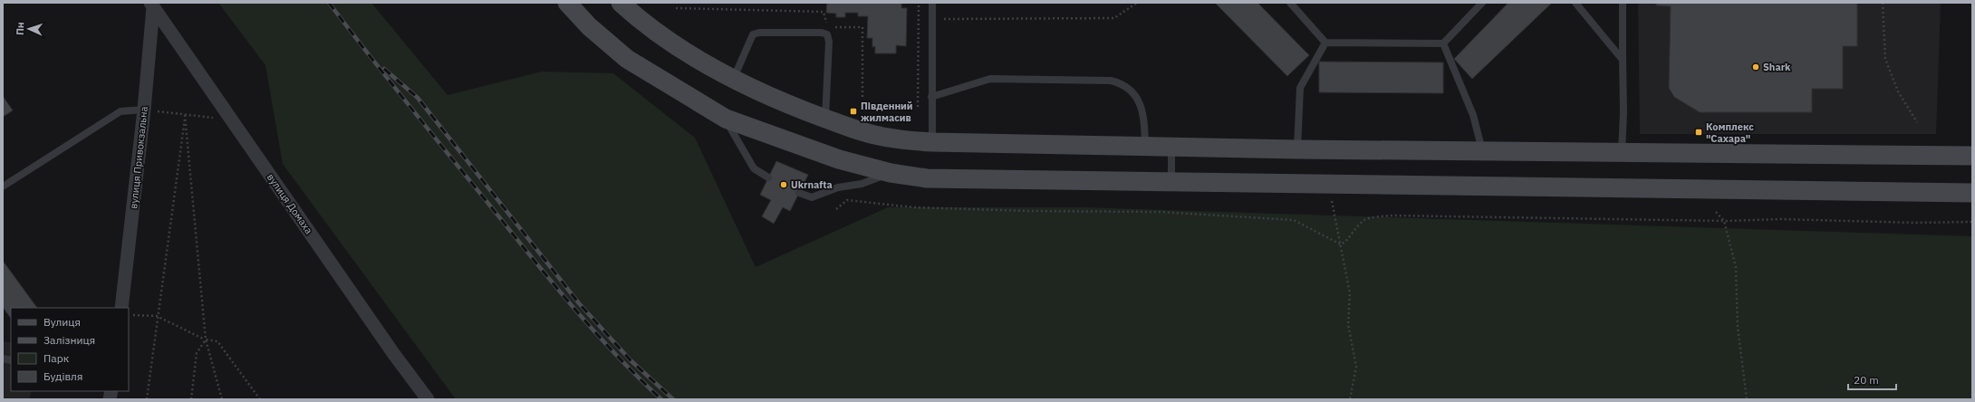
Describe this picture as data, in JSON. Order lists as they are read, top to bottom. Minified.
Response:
{"streets":{"street":["вулиця Привокзальна","вулиця Домаха"]},"crossings":[["вулиця Привокзальна","вулиця Домаха"]],"places":{"other":["Shark","Ukrnafta"],"transit":["Південний жилмасив","Комплекс \"Сахара\""]},"legend":["Вулиця","Залізниця","Парк","Будівля"],"scale_bar":"20 m","north":"left"}
